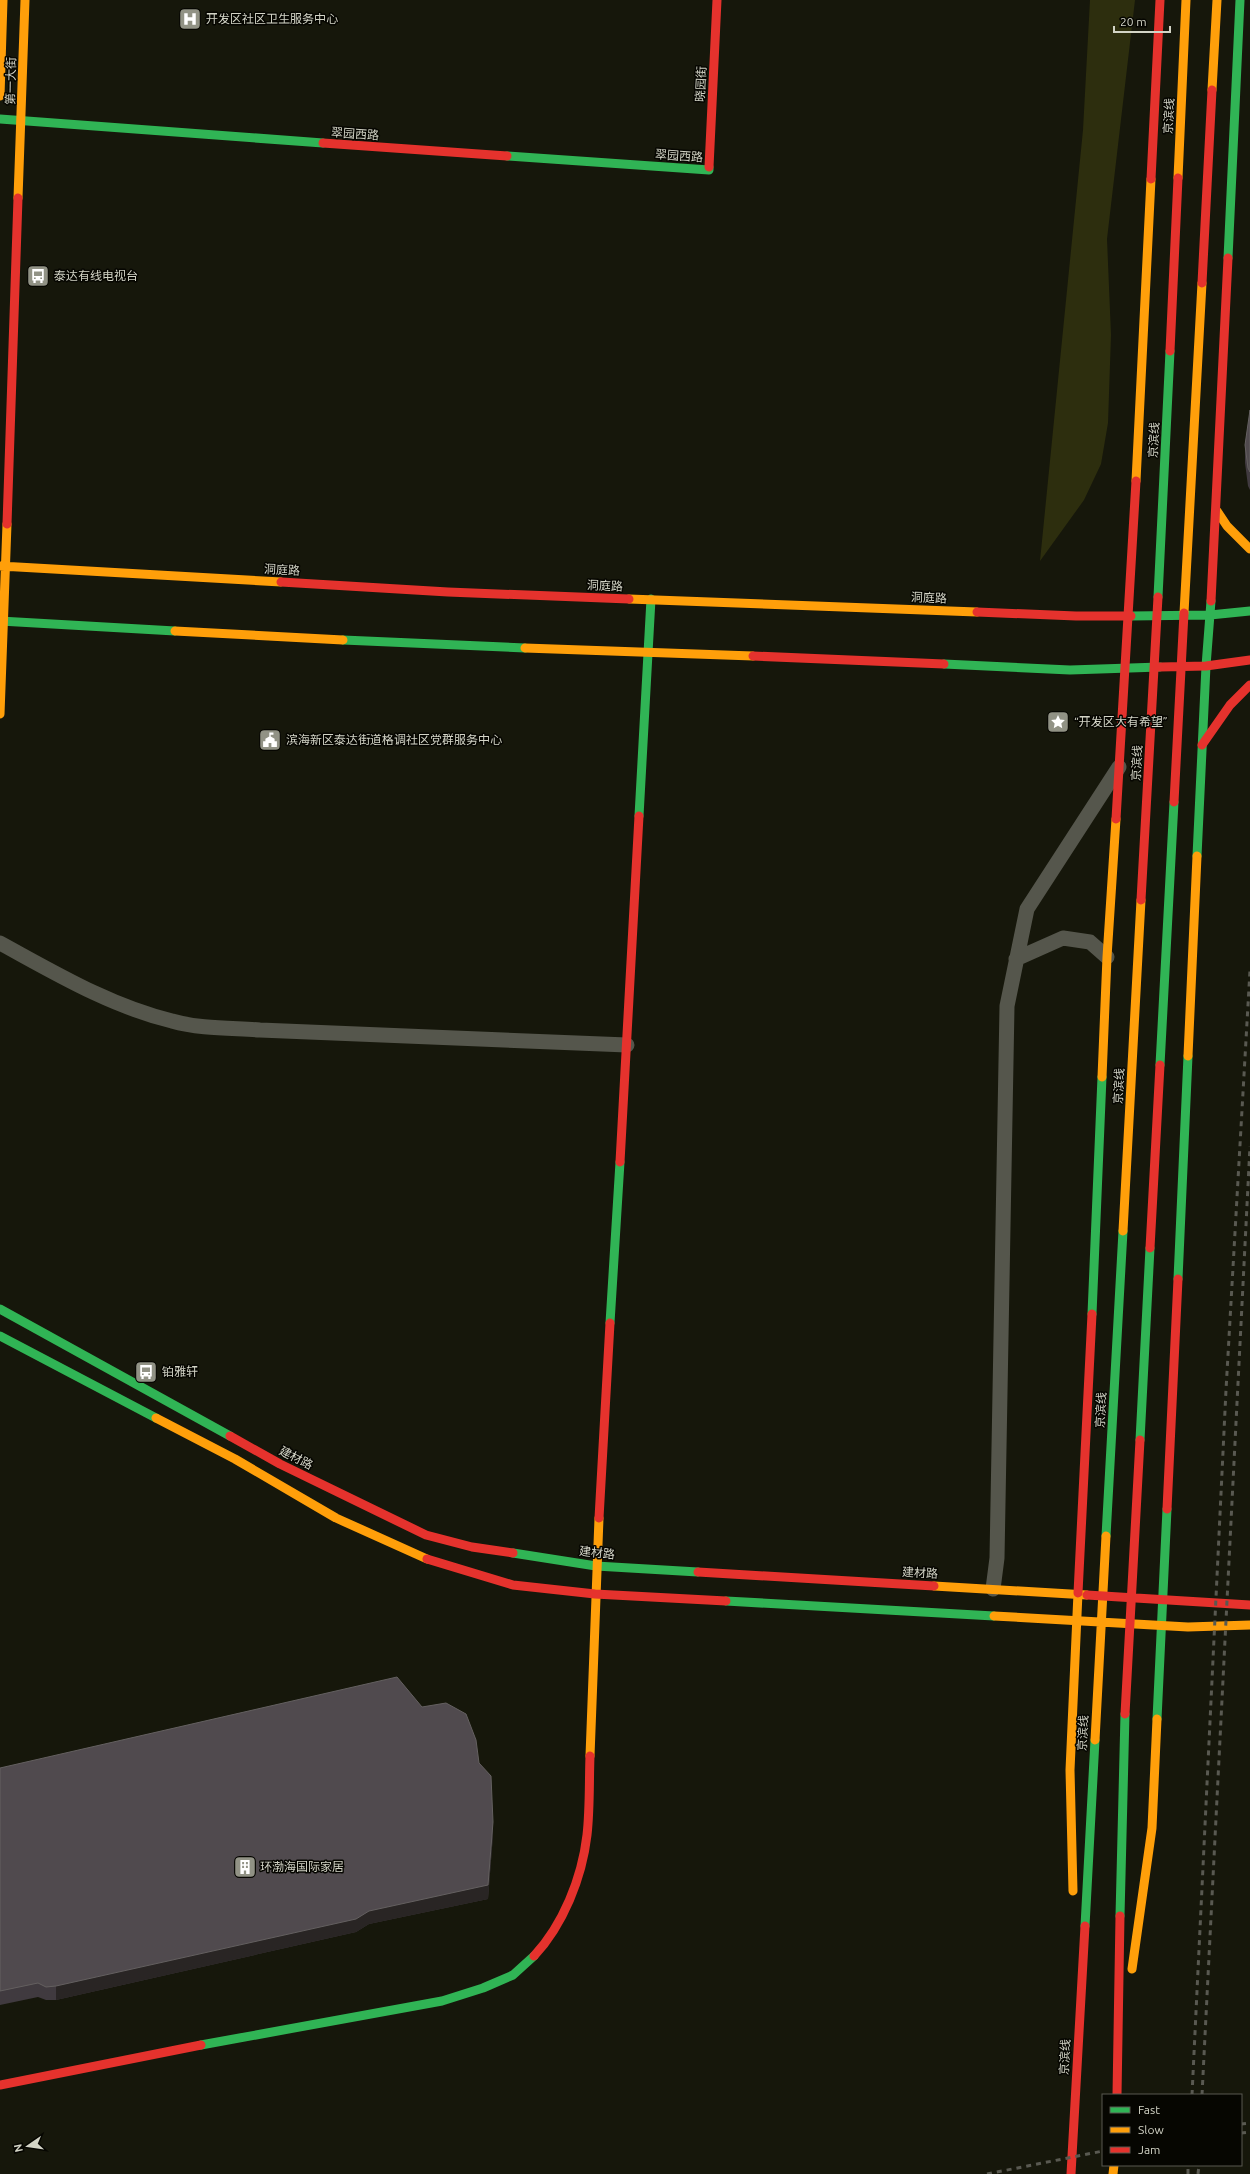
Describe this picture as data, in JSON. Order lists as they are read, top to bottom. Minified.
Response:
{"streets":{"main road":["第一大街","晓园街","京滨线","翠园西路","洞庭路","建材路"]},"crossings":[["第一大街","翠园西路"],["第一大街","洞庭路"],["晓园街","翠园西路"]],"places":{"hospital":["开发区社区卫生服务中心"],"bus stop":["泰达有线电视台","铂雅轩"],"place":["“开发区大有希望”"],"public building":["滨海新区泰达街道格调社区党群服务中心"],"building":["环渤海国际家居"]},"legend":["Fast","Slow","Jam"],"scale_bar":"20 m","north":"left"}
